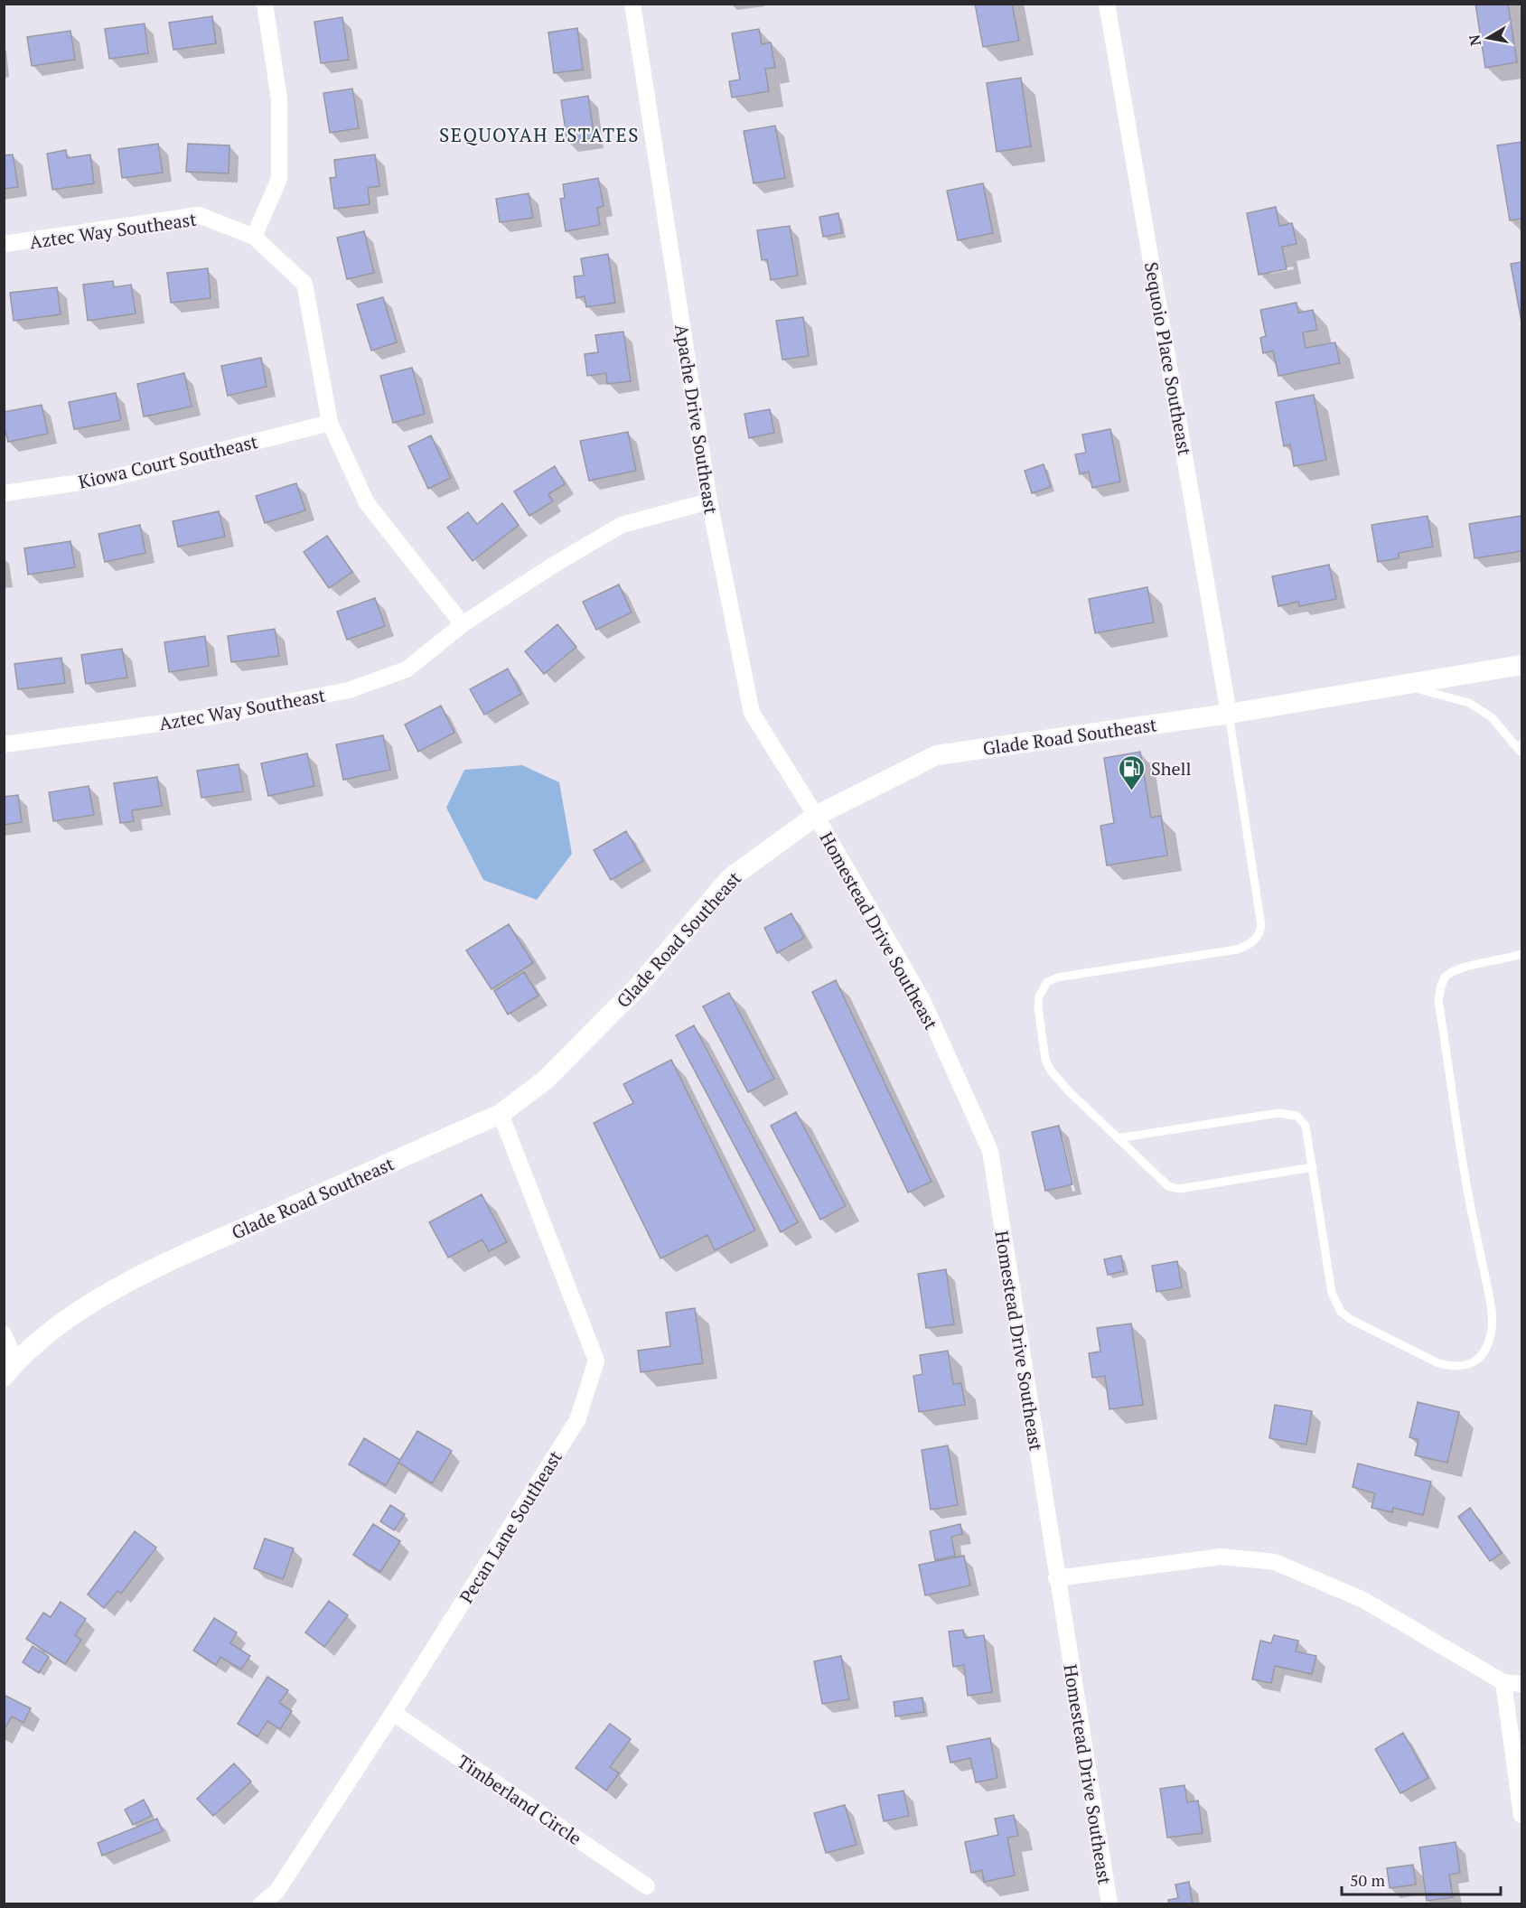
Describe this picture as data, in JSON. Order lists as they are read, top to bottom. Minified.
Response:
{"streets":{"street":["Aztec Way Southeast","Sequoio Place Southeast","Apache Drive Southeast","Kiowa Court Southeast","Glade Road Southeast","Homestead Drive Southeast","Pecan Lane Southeast","Timberland Circle"]},"crossings":[["Aztec Way Southeast","Apache Drive Southeast"],["Aztec Way Southeast","Kiowa Court Southeast"],["Sequoio Place Southeast","Glade Road Southeast"],["Apache Drive Southeast","Glade Road Southeast"],["Apache Drive Southeast","Homestead Drive Southeast"],["Glade Road Southeast","Homestead Drive Southeast"],["Glade Road Southeast","Pecan Lane Southeast"],["Pecan Lane Southeast","Timberland Circle"]],"districts":["SEQUOYAH ESTATES"],"places":{"fuel station":["Shell"]},"scale_bar":"50 m","north":"left"}
